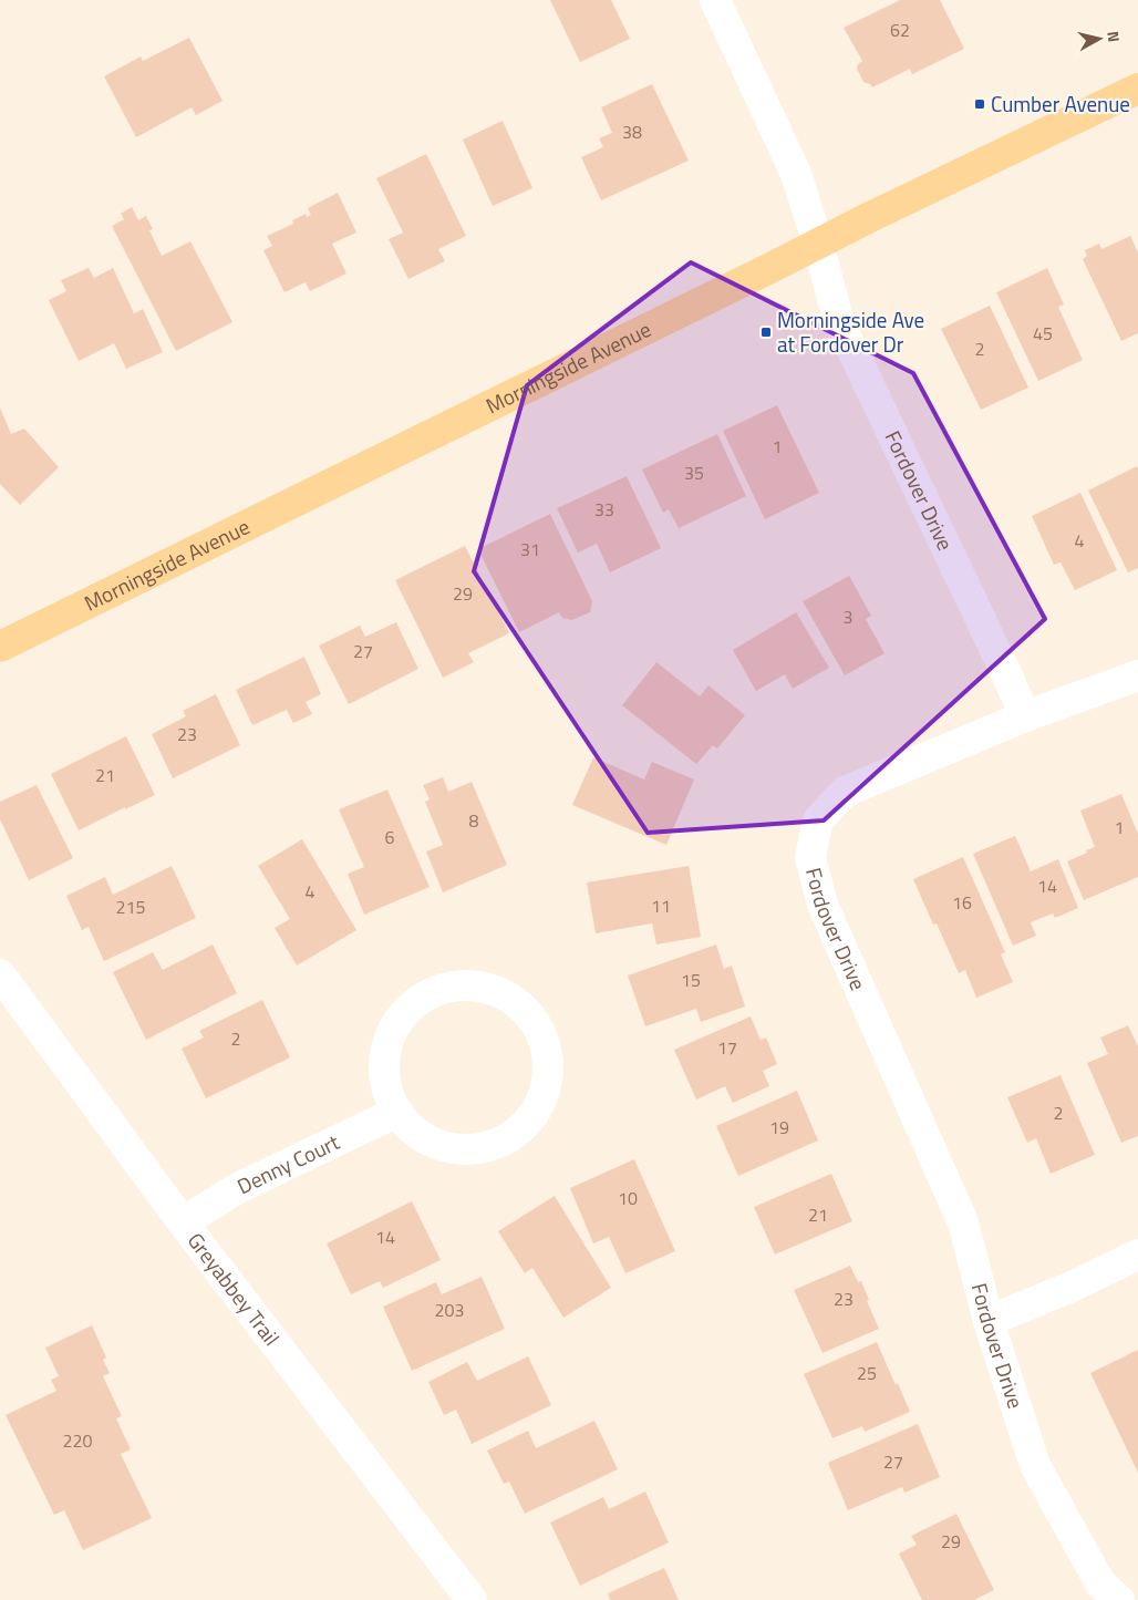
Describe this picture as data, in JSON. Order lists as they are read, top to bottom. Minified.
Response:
{"streets":{"main road":["Morningside Avenue"],"street":["Fordover Drive","Denny Court","Greyabbey Trail"]},"crossings":[["Morningside Avenue","Fordover Drive"],["Denny Court","Greyabbey Trail"]],"places":{"transit":["Cumber Avenue","Morningside Ave at Fordover Dr"]},"house_numbers":["62","38","45","2","1","35","33","4","31","29","3","27","23","21","8","1","6","14","4","16","11","215","15","2","17","2","19","10","21","14","23","203","25","220","27","29"],"north":"right"}
